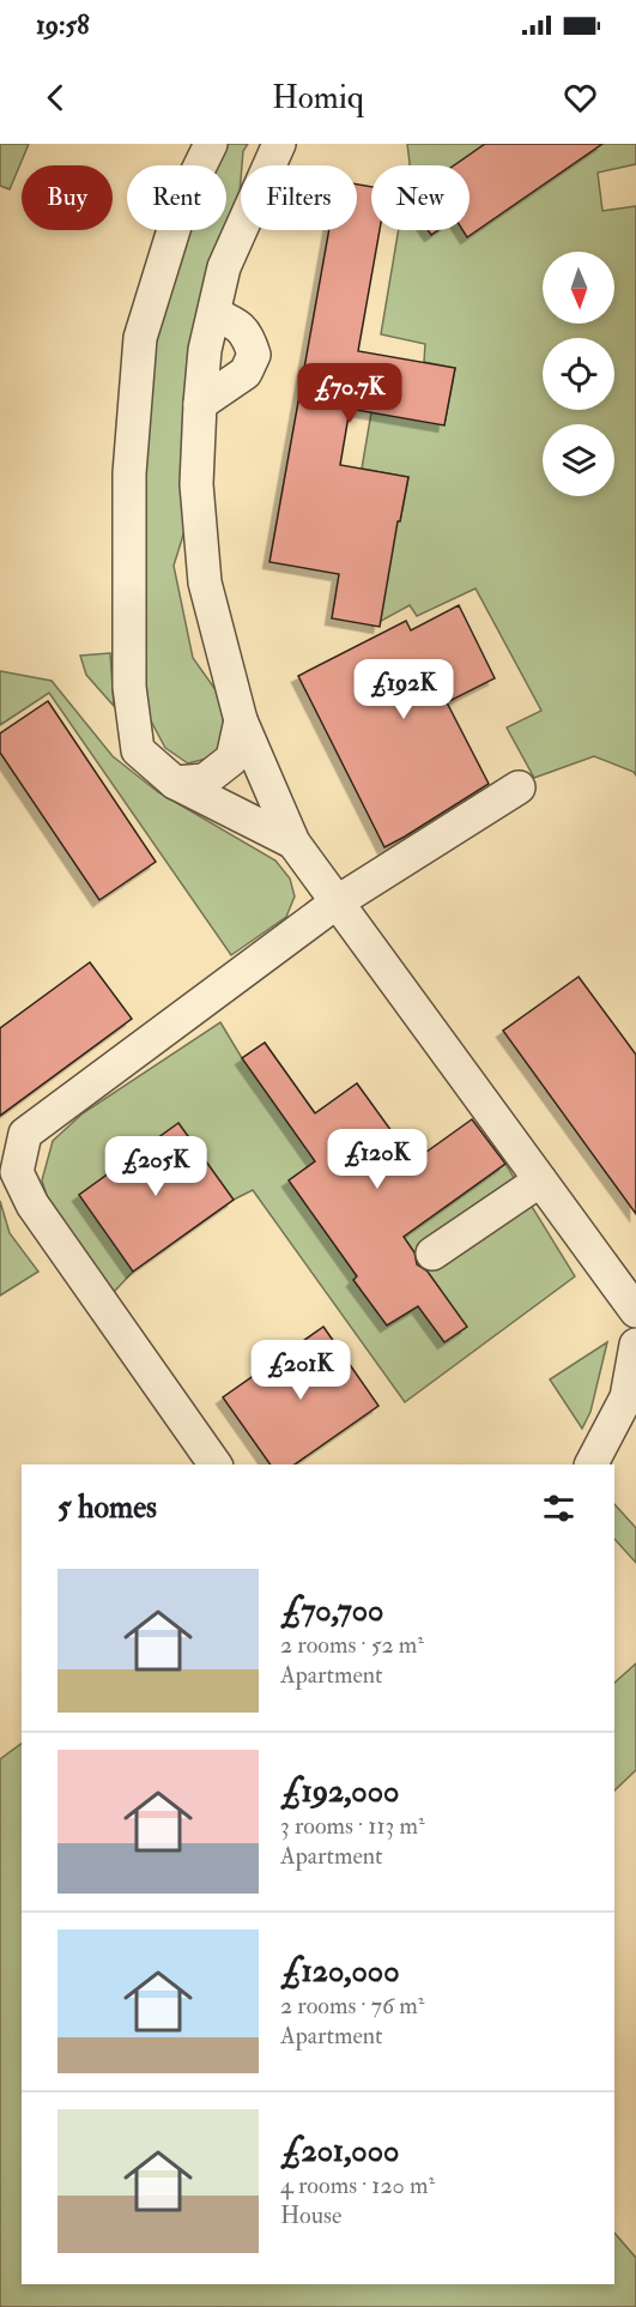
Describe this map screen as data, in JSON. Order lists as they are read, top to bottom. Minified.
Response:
{"north":"bottom","page":{"status":"19:58","header":"Homiq","chip":["Buy","Rent","Filters","New"],"price":["£70.7K","£192K","£120K","£205K","£201K"],"heading":"5 homes","list":[{"name":"£70,700","note":"2 rooms · 52 m² · Apartment"},{"name":"£192,000","note":"3 rooms · 113 m² · Apartment"},{"name":"£120,000","note":"2 rooms · 76 m² · Apartment"},{"name":"£201,000","note":"4 rooms · 120 m² · House"}]}}
